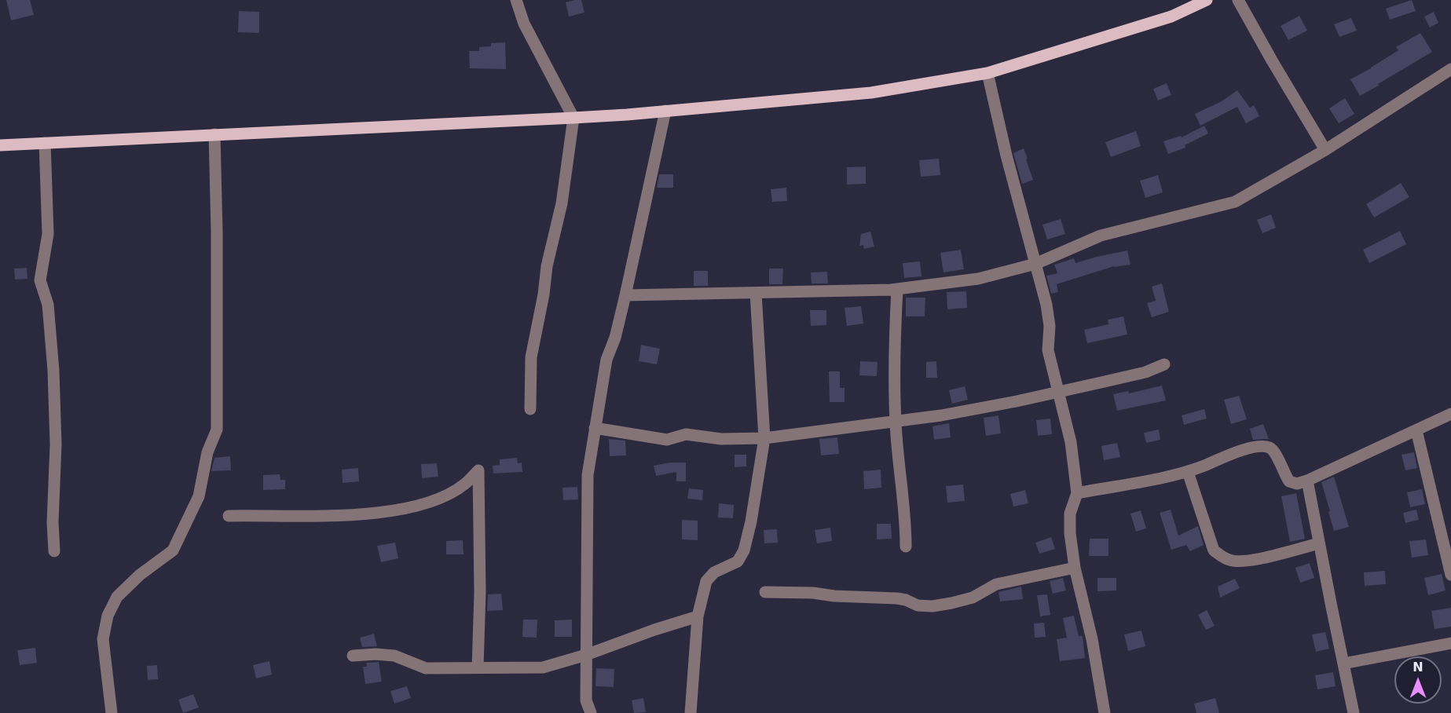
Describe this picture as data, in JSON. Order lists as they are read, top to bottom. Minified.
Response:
{"north":"top"}
